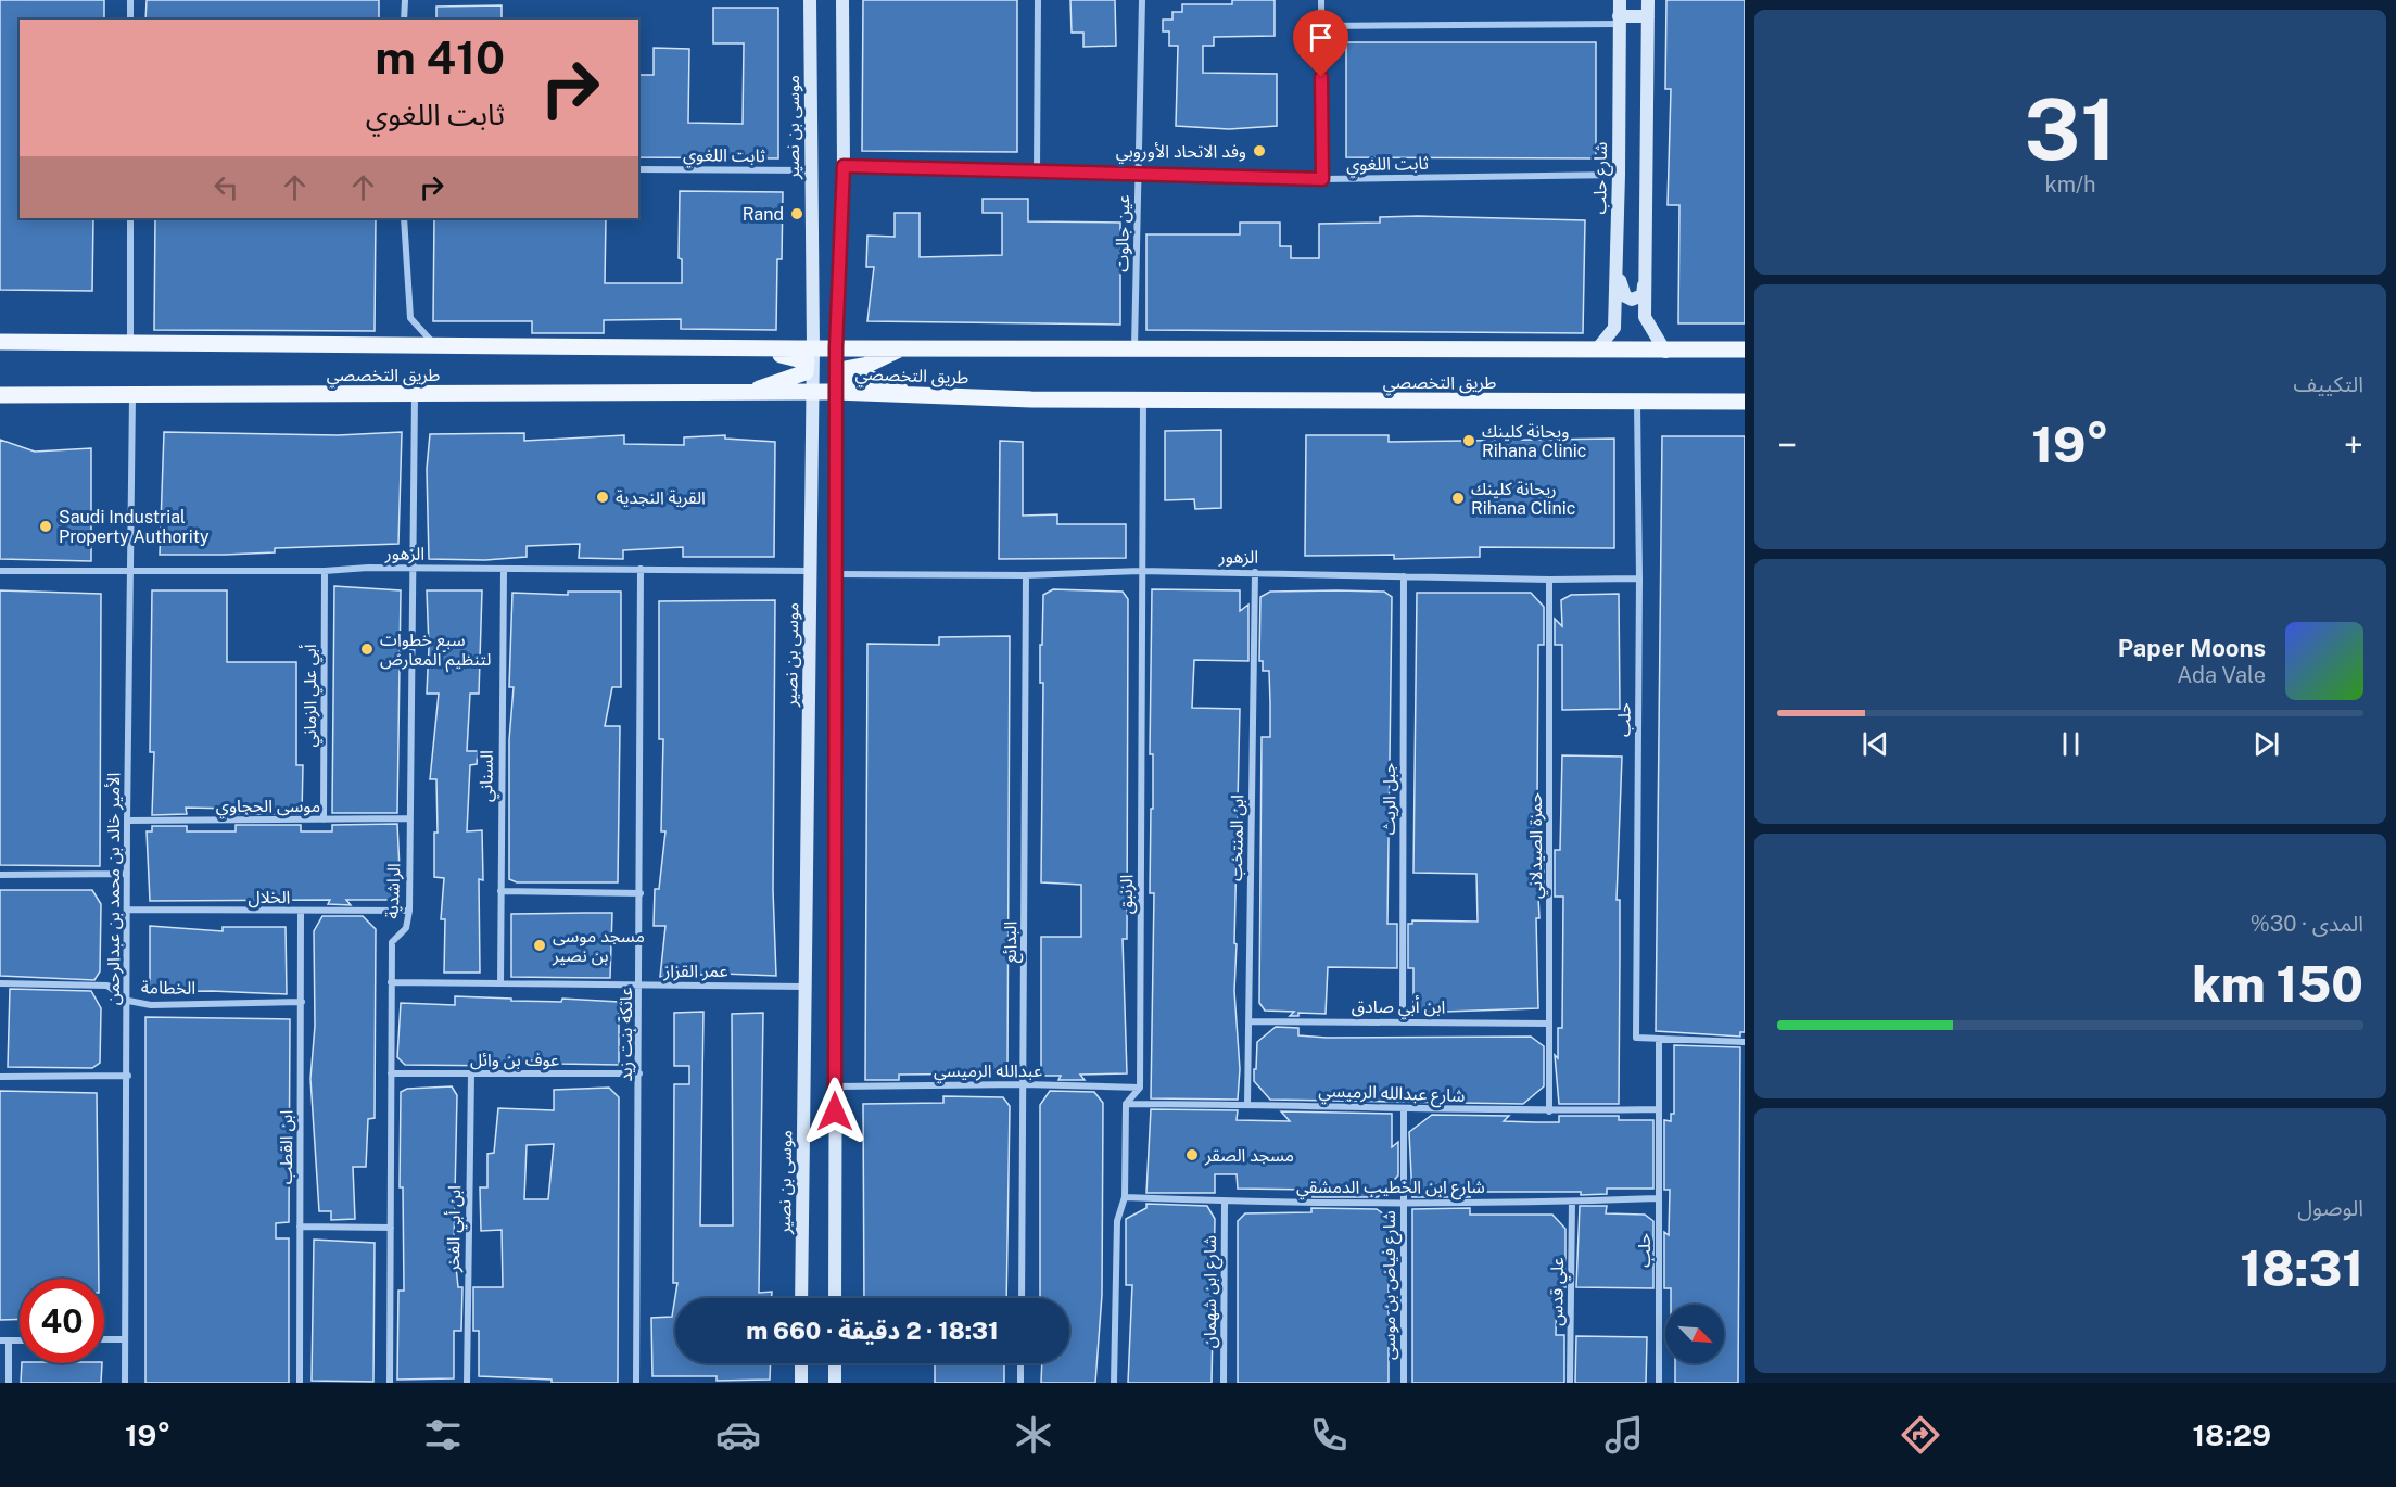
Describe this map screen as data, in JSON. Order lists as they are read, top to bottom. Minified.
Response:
{"streets":{"main road":["طريق التخصصي"],"street":["موسى بن نصير","ثابت اللغوي","شارع حلب","عين جالوت","الزهور","أبي علي الزماني","حلب","السناني","جبل الريث","موسى الحجاوي","ابن المنتخب","حمزة الصيدلاني","الأمير خالد بن محمد بن عبدالرحمن","الراشدية","الزنبق","الخلال","البدائع","عمر القزاز","الخطامة","ابن أبي صادق","عاتكة بنت زيد","عوف بن وائل","عبدالله الرميسي","شارع عبدالله الرميسي","ابن القطب","شارع ابن الخطيب الدمشقي","ابن أبي الفخر","شارع فياض بن موسى","شارع ابن شهمان","علي قدس"]},"crossings":[["موسى بن نصير","ثابت اللغوي"],["موسى بن نصير","طريق التخصصي"],["موسى بن نصير","الزهور"],["موسى بن نصير","عمر القزاز"],["ثابت اللغوي","شارع حلب"],["ثابت اللغوي","عين جالوت"],["شارع حلب","طريق التخصصي"],["عين جالوت","طريق التخصصي"],["طريق التخصصي","حلب"],["طريق التخصصي","الأمير خالد بن محمد بن عبدالرحمن"],["طريق التخصصي","الراشدية"],["طريق التخصصي","الزنبق"],["الزهور","أبي علي الزماني"],["الزهور","حلب"],["الزهور","السناني"],["الزهور","جبل الريث"],["الزهور","ابن المنتخب"],["الزهور","حمزة الصيدلاني"],["الزهور","الأمير خالد بن محمد بن عبدالرحمن"],["الزهور","الراشدية"],["الزهور","الزنبق"],["الزهور","البدائع"],["الزهور","عاتكة بنت زيد"],["أبي علي الزماني","موسى الحجاوي"],["حلب","شارع عبدالله الرميسي"],["حلب","شارع ابن الخطيب الدمشقي"],["السناني","عمر القزاز"],["جبل الريث","ابن أبي صادق"],["موسى الحجاوي","الأمير خالد بن محمد بن عبدالرحمن"],["موسى الحجاوي","الراشدية"],["ابن المنتخب","ابن أبي صادق"],["ابن المنتخب","شارع عبدالله الرميسي"],["حمزة الصيدلاني","ابن أبي صادق"],["حمزة الصيدلاني","شارع عبدالله الرميسي"],["الأمير خالد بن محمد بن عبدالرحمن","الخلال"],["الأمير خالد بن محمد بن عبدالرحمن","الخطامة"],["الراشدية","الخلال"],["الراشدية","عمر القزاز"],["الراشدية","عوف بن وائل"],["الزنبق","عبدالله الرميسي"],["الخلال","ابن القطب"],["البدائع","عبدالله الرميسي"],["عمر القزاز","عاتكة بنت زيد"],["الخطامة","ابن القطب"],["عاتكة بنت زيد","عوف بن وائل"],["عوف بن وائل","ابن أبي الفخر"],["شارع عبدالله الرميسي","شارع فياض بن موسى"],["شارع ابن الخطيب الدمشقي","شارع فياض بن موسى"],["شارع ابن الخطيب الدمشقي","شارع ابن شهمان"],["شارع ابن الخطيب الدمشقي","علي قدس"]],"places":["وفد الاتحاد الأوروبي","Rand","ويحانة كلينك Rihana Clinic","القرية النجدية","ريحانة كلينك Rihana Clinic","Saudi Industrial Property Authority","سبع خطوات لتنظيم المعارض","مسجد موسى بن نصير","مسجد الصقر"],"north":"bottom right","page":{"tile":[["31","km/h"],"التكييف",["المدى · 30%","150 km"],["الوصول","18:31"]],"turn":["410 m","ثابت اللغوي"],"heat":["−","19°","+"],"song":["Paper Moons","Ada Vale"],"limit":"40","trip":"18:31 · 2 دقيقة · 660 m","tabs":["18:29","19°"]}}
